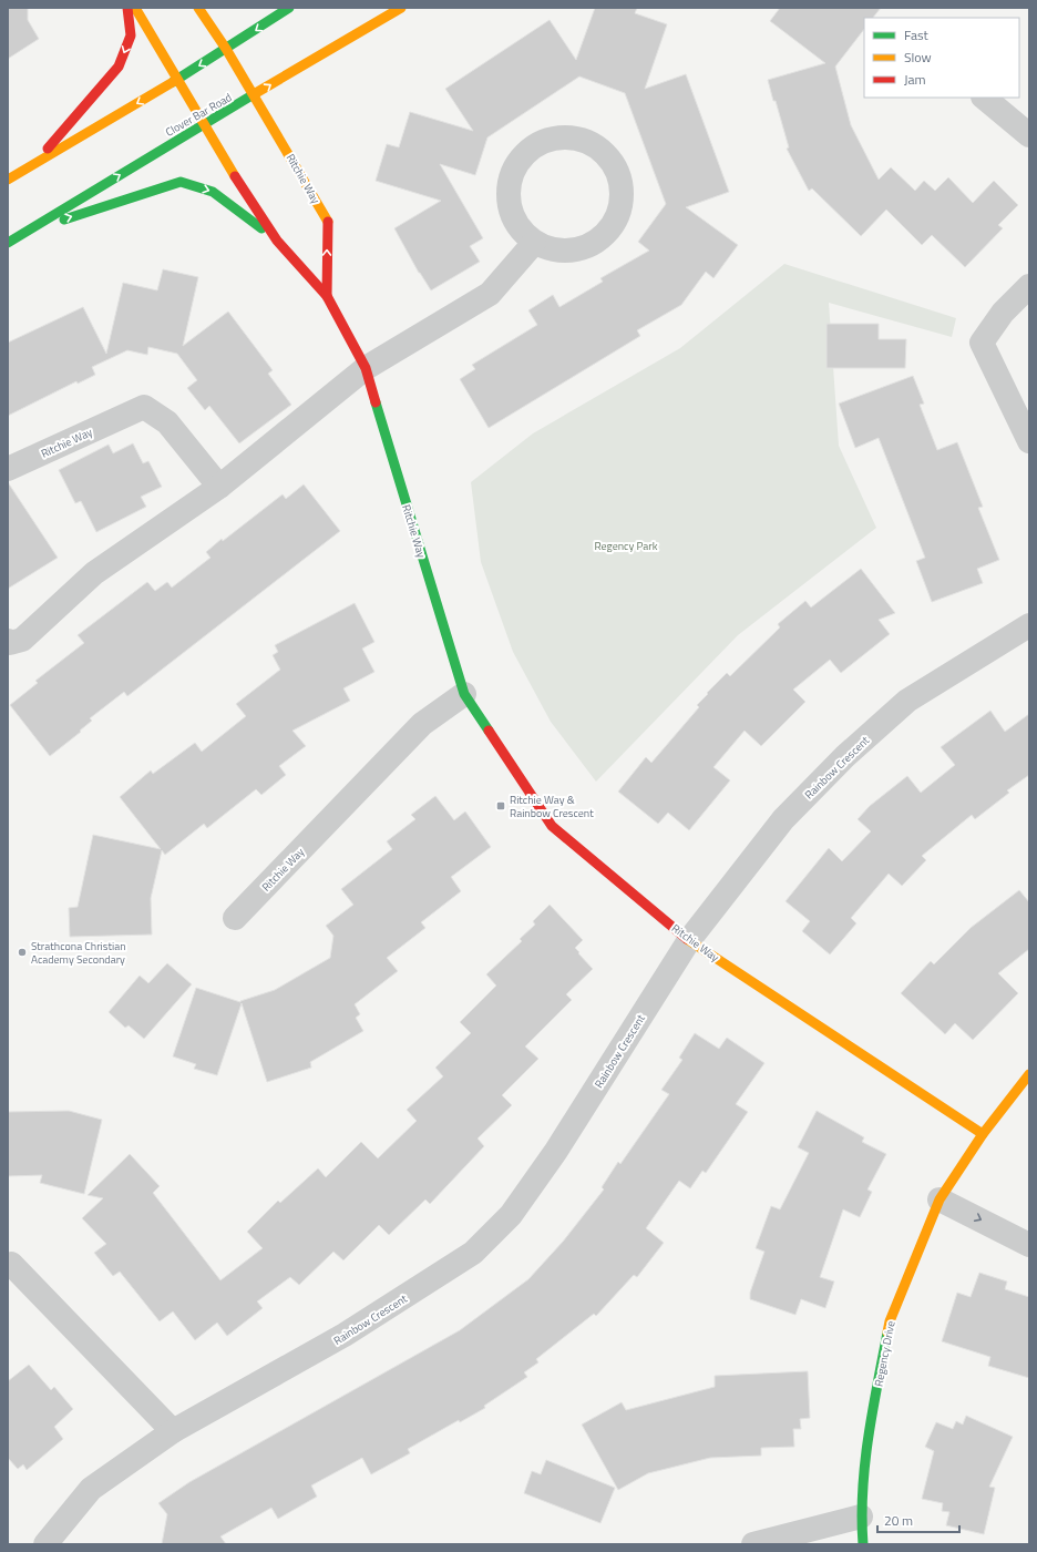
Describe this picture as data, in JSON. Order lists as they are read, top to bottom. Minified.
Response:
{"streets":{"street":["Clover Bar Road","Ritchie Way","Rainbow Crescent","Regency Drive"]},"crossings":[["Clover Bar Road","Ritchie Way"],["Ritchie Way","Rainbow Crescent"],["Ritchie Way","Regency Drive"]],"parks":["Regency Park"],"places":{"transit":["Ritchie Way & Rainbow Crescent"],"other":["Strathcona Christian Academy Secondary"]},"legend":["Fast","Slow","Jam"],"scale_bar":"20 m"}
